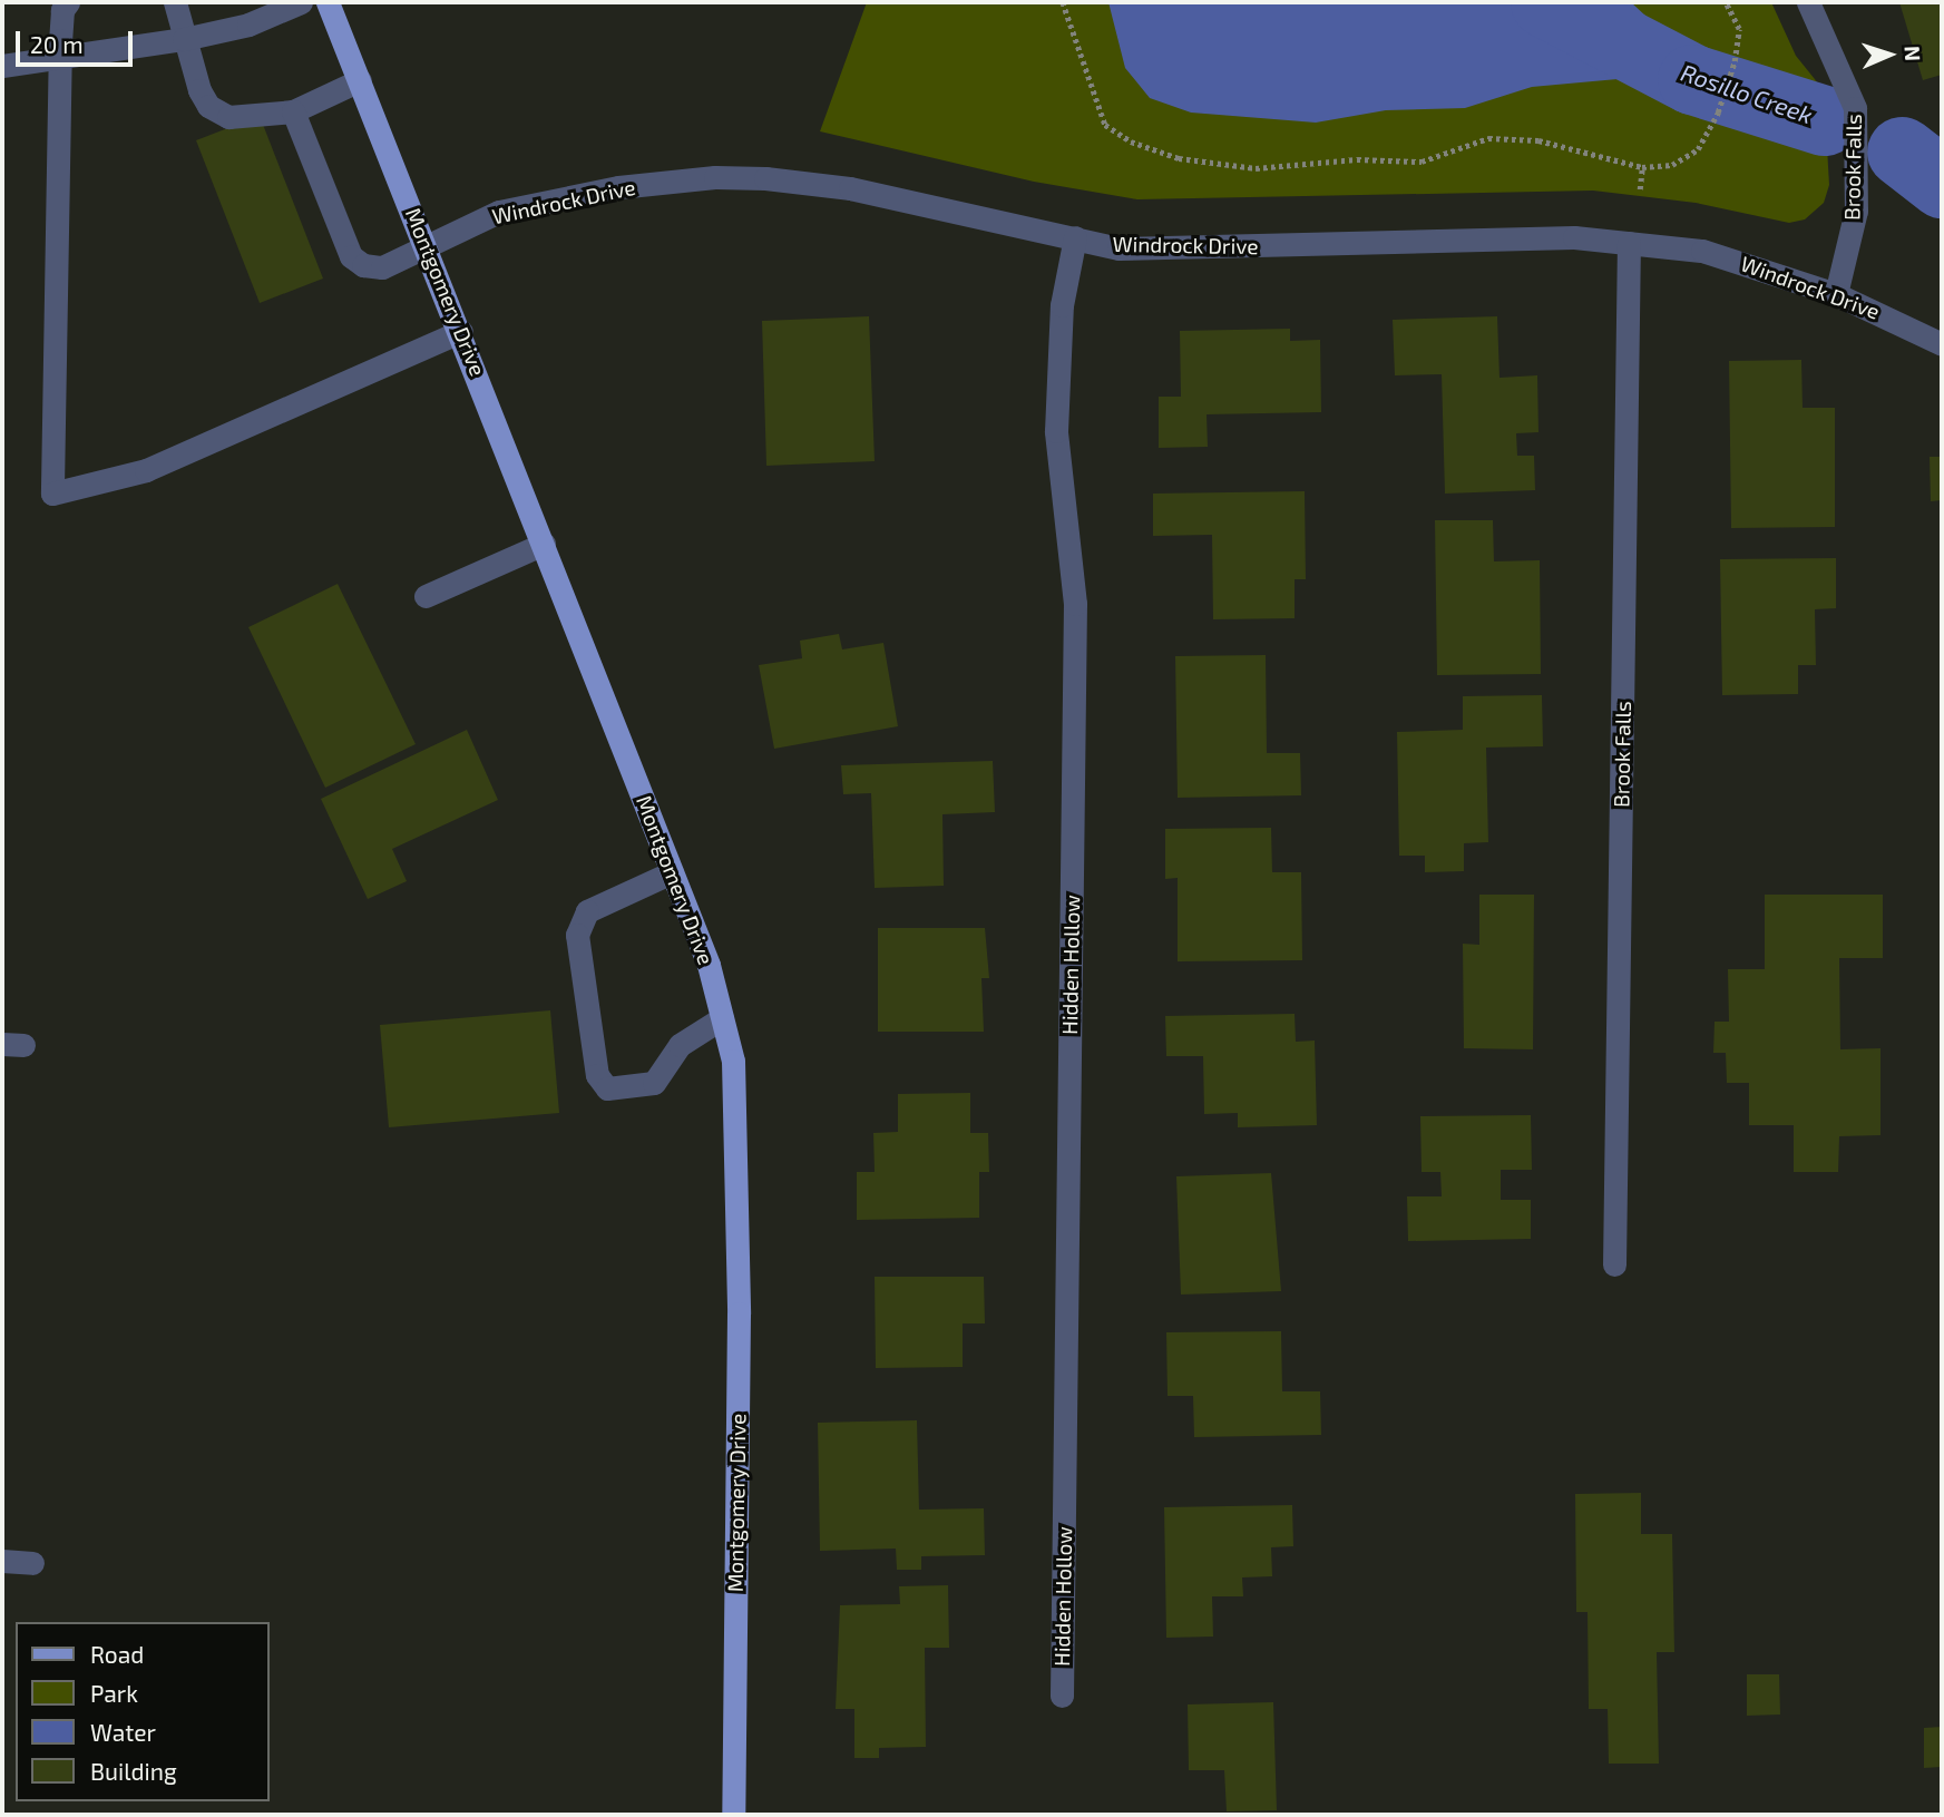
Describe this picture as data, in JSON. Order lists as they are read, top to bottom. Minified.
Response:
{"streets":{"main road":["Montgomery Drive"],"street":["Brook Falls","Windrock Drive","Hidden Hollow"]},"crossings":[["Brook Falls","Windrock Drive"],["Windrock Drive","Montgomery Drive"],["Windrock Drive","Hidden Hollow"]],"water":["Rosillo Creek"],"legend":["Road","Park","Water","Building"],"scale_bar":"20 m","north":"right"}
